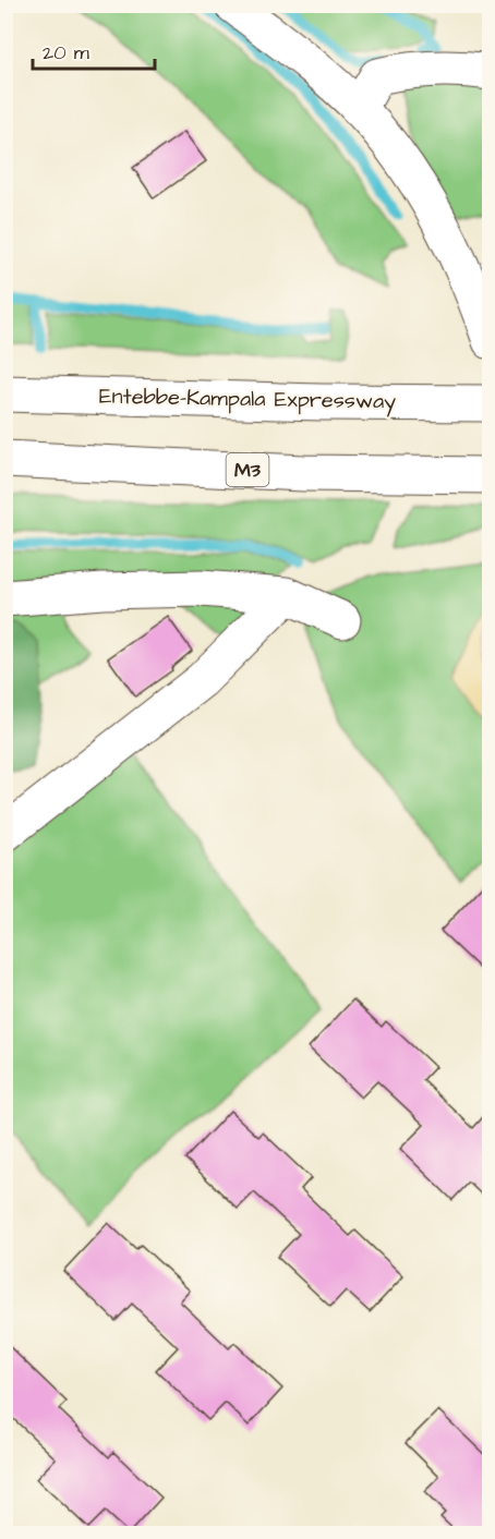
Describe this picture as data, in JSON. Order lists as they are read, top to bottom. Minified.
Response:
{"streets":{"main road":["Entebbe-Kampala Expressway","M3"]},"scale_bar":"20 m"}
